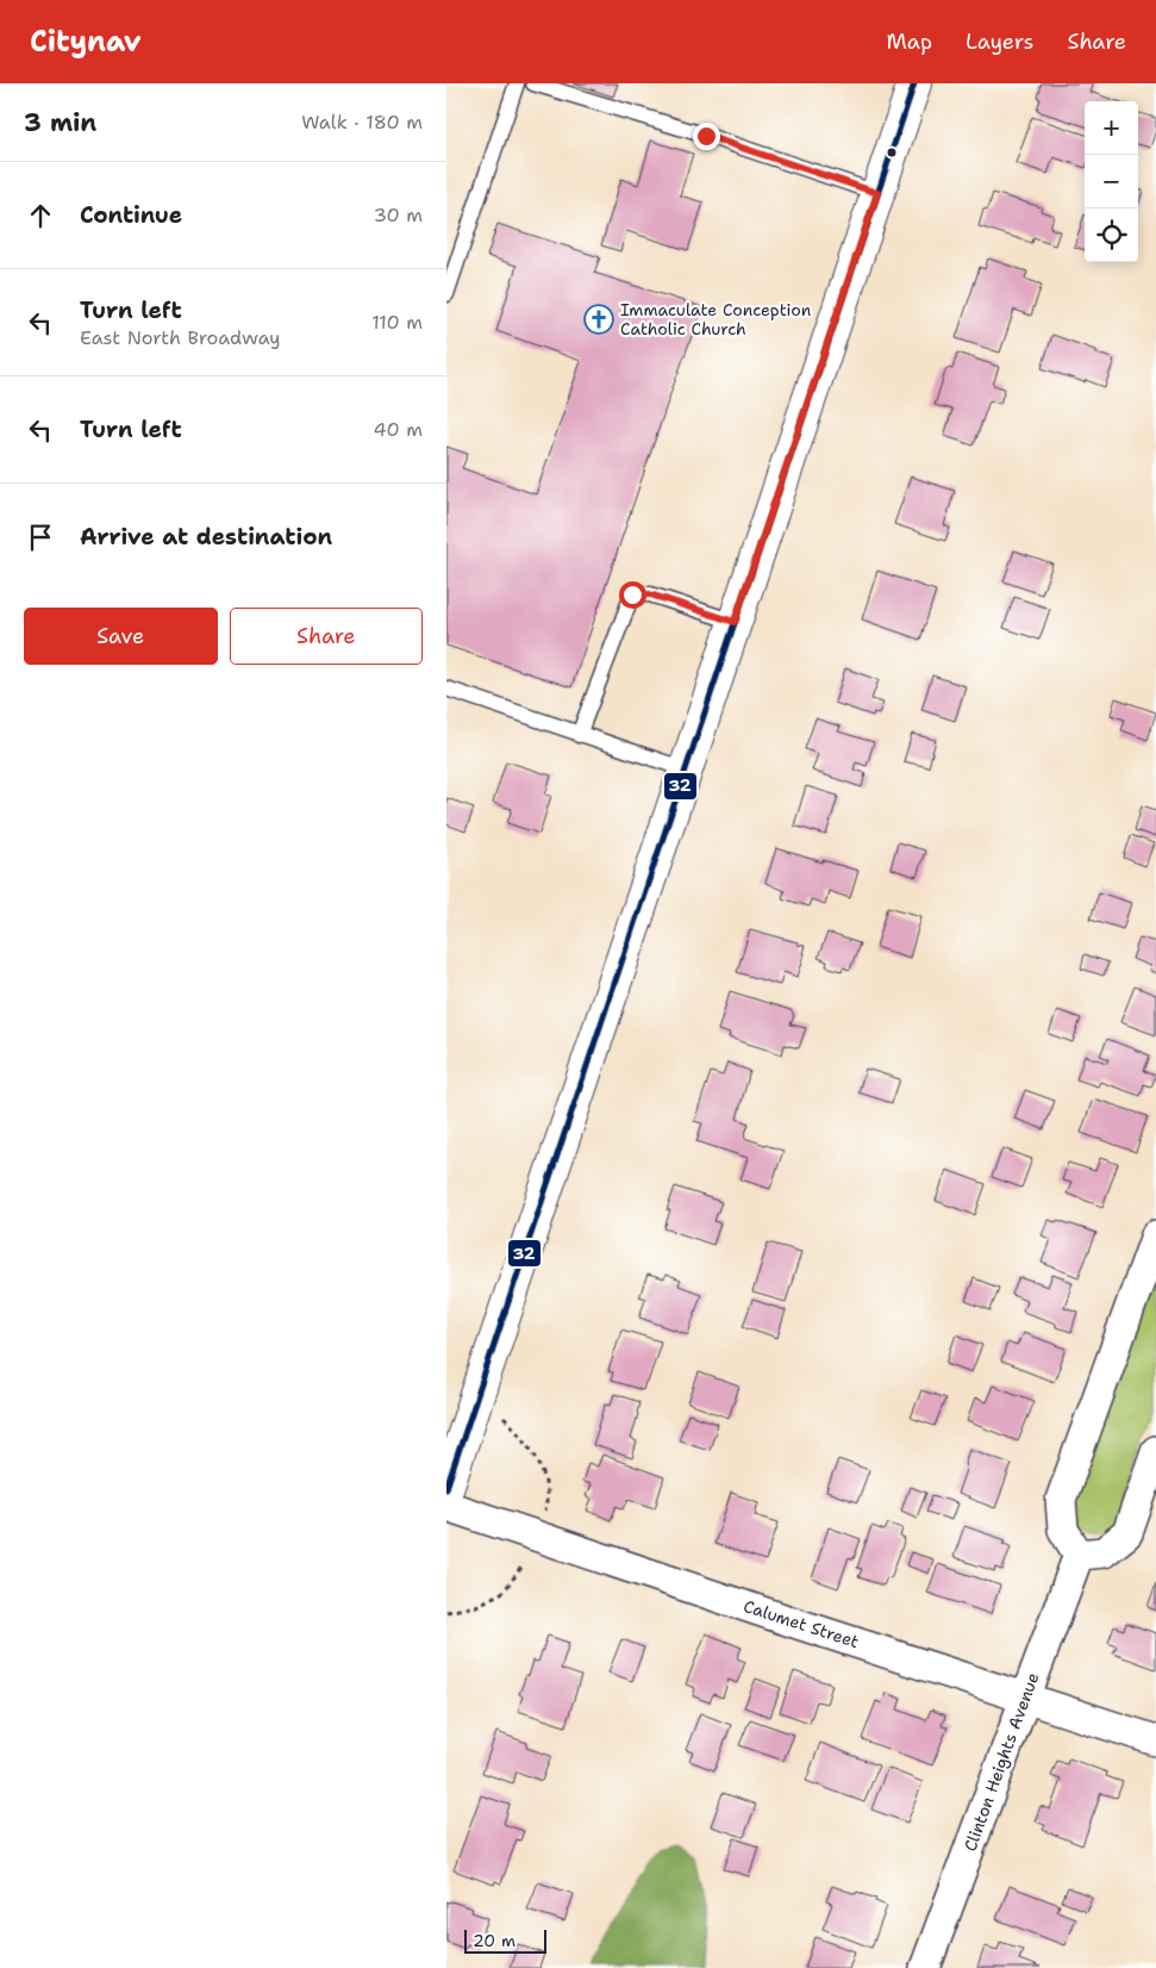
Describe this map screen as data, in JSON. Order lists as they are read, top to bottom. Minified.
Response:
{"streets":{"street":["Calumet Street","Clinton Heights Avenue"]},"crossings":[["Calumet Street","Clinton Heights Avenue"]],"places":{"church":["Immaculate Conception Catholic Church"]},"lines":["transit line 32"],"scale_bar":"20 m","page":{"header":"Citynav","nav":["Map","Layers","Share"],"heading":["3 min","Walk · 180 m"],"map_buttons":["+","−"],"list":[["Continue","30 m"],["Turn left","East North Broadway","110 m"],["Turn left","40 m"],"Arrive at destination"],"buttons":["Save","Share"],"scale":"20 m"}}
